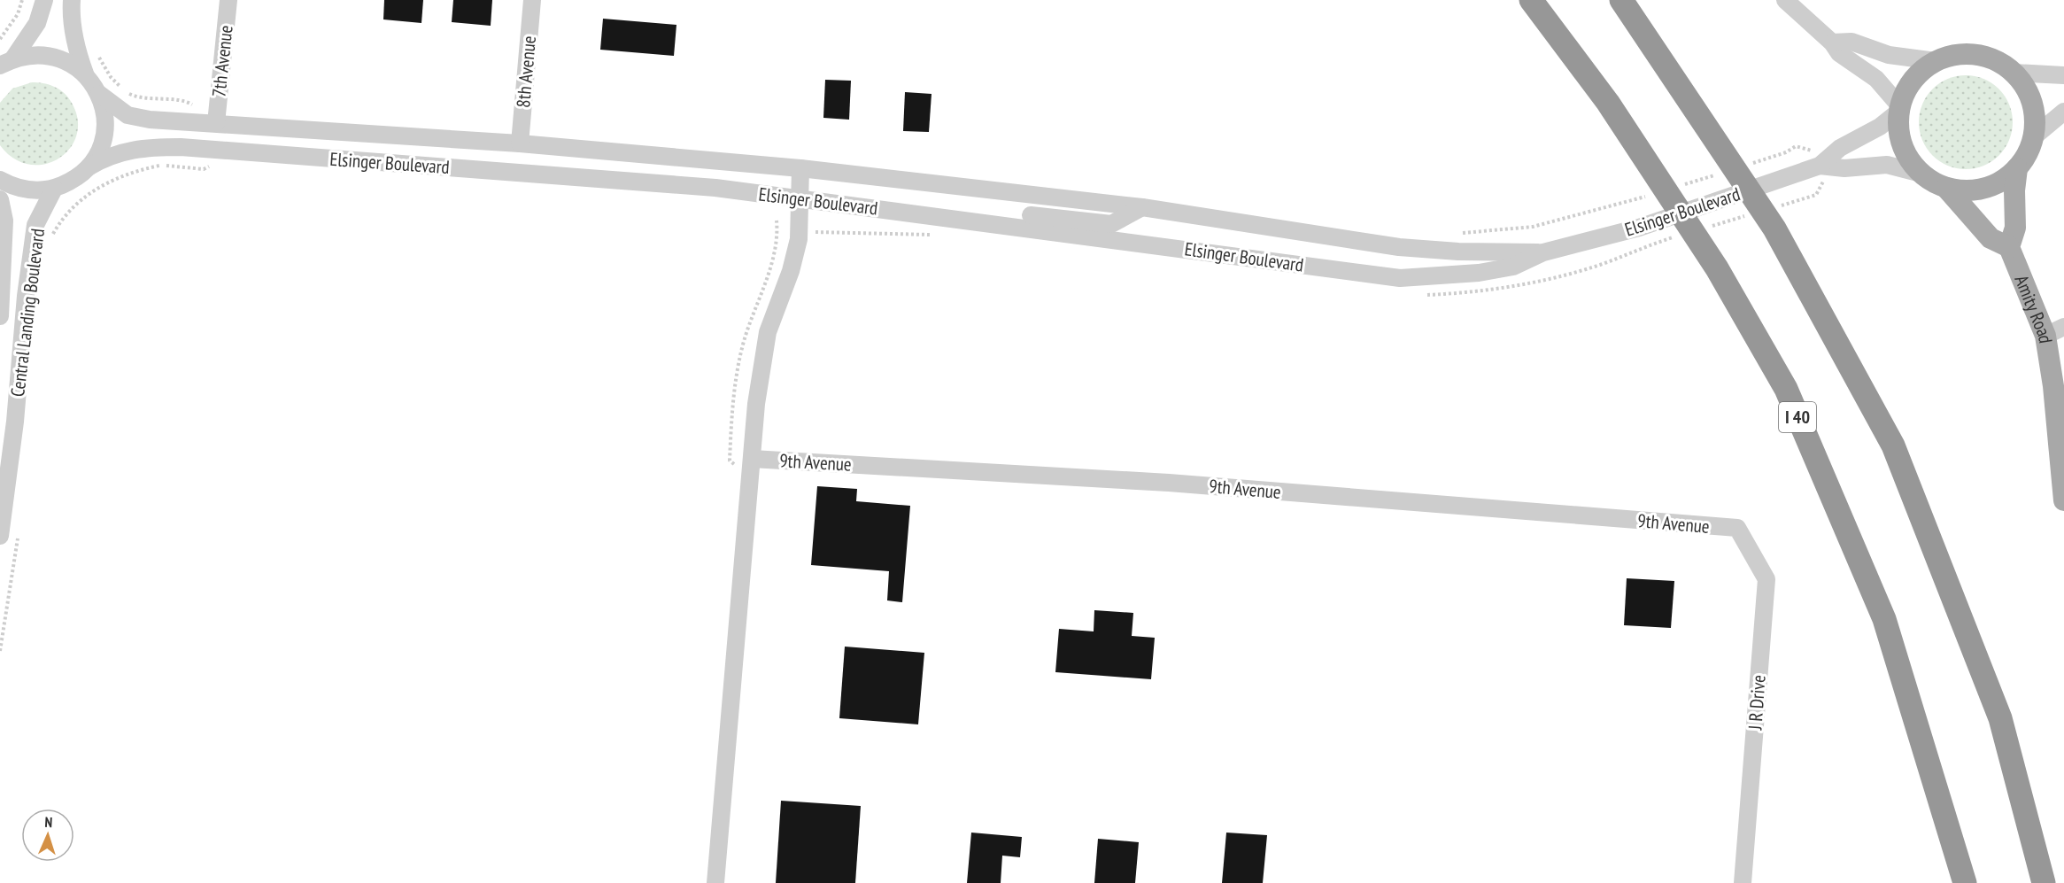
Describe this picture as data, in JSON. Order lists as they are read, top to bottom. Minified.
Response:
{"streets":{"highway":["I 40"],"main road":["Amity Road"],"street":["7th Avenue","8th Avenue","Elsinger Boulevard","Central Landing Boulevard","9th Avenue","J R Drive"]},"crossings":[["7th Avenue","Elsinger Boulevard"],["8th Avenue","Elsinger Boulevard"],["Elsinger Boulevard","9th Avenue"],["9th Avenue","J R Drive"]],"north":"top"}
